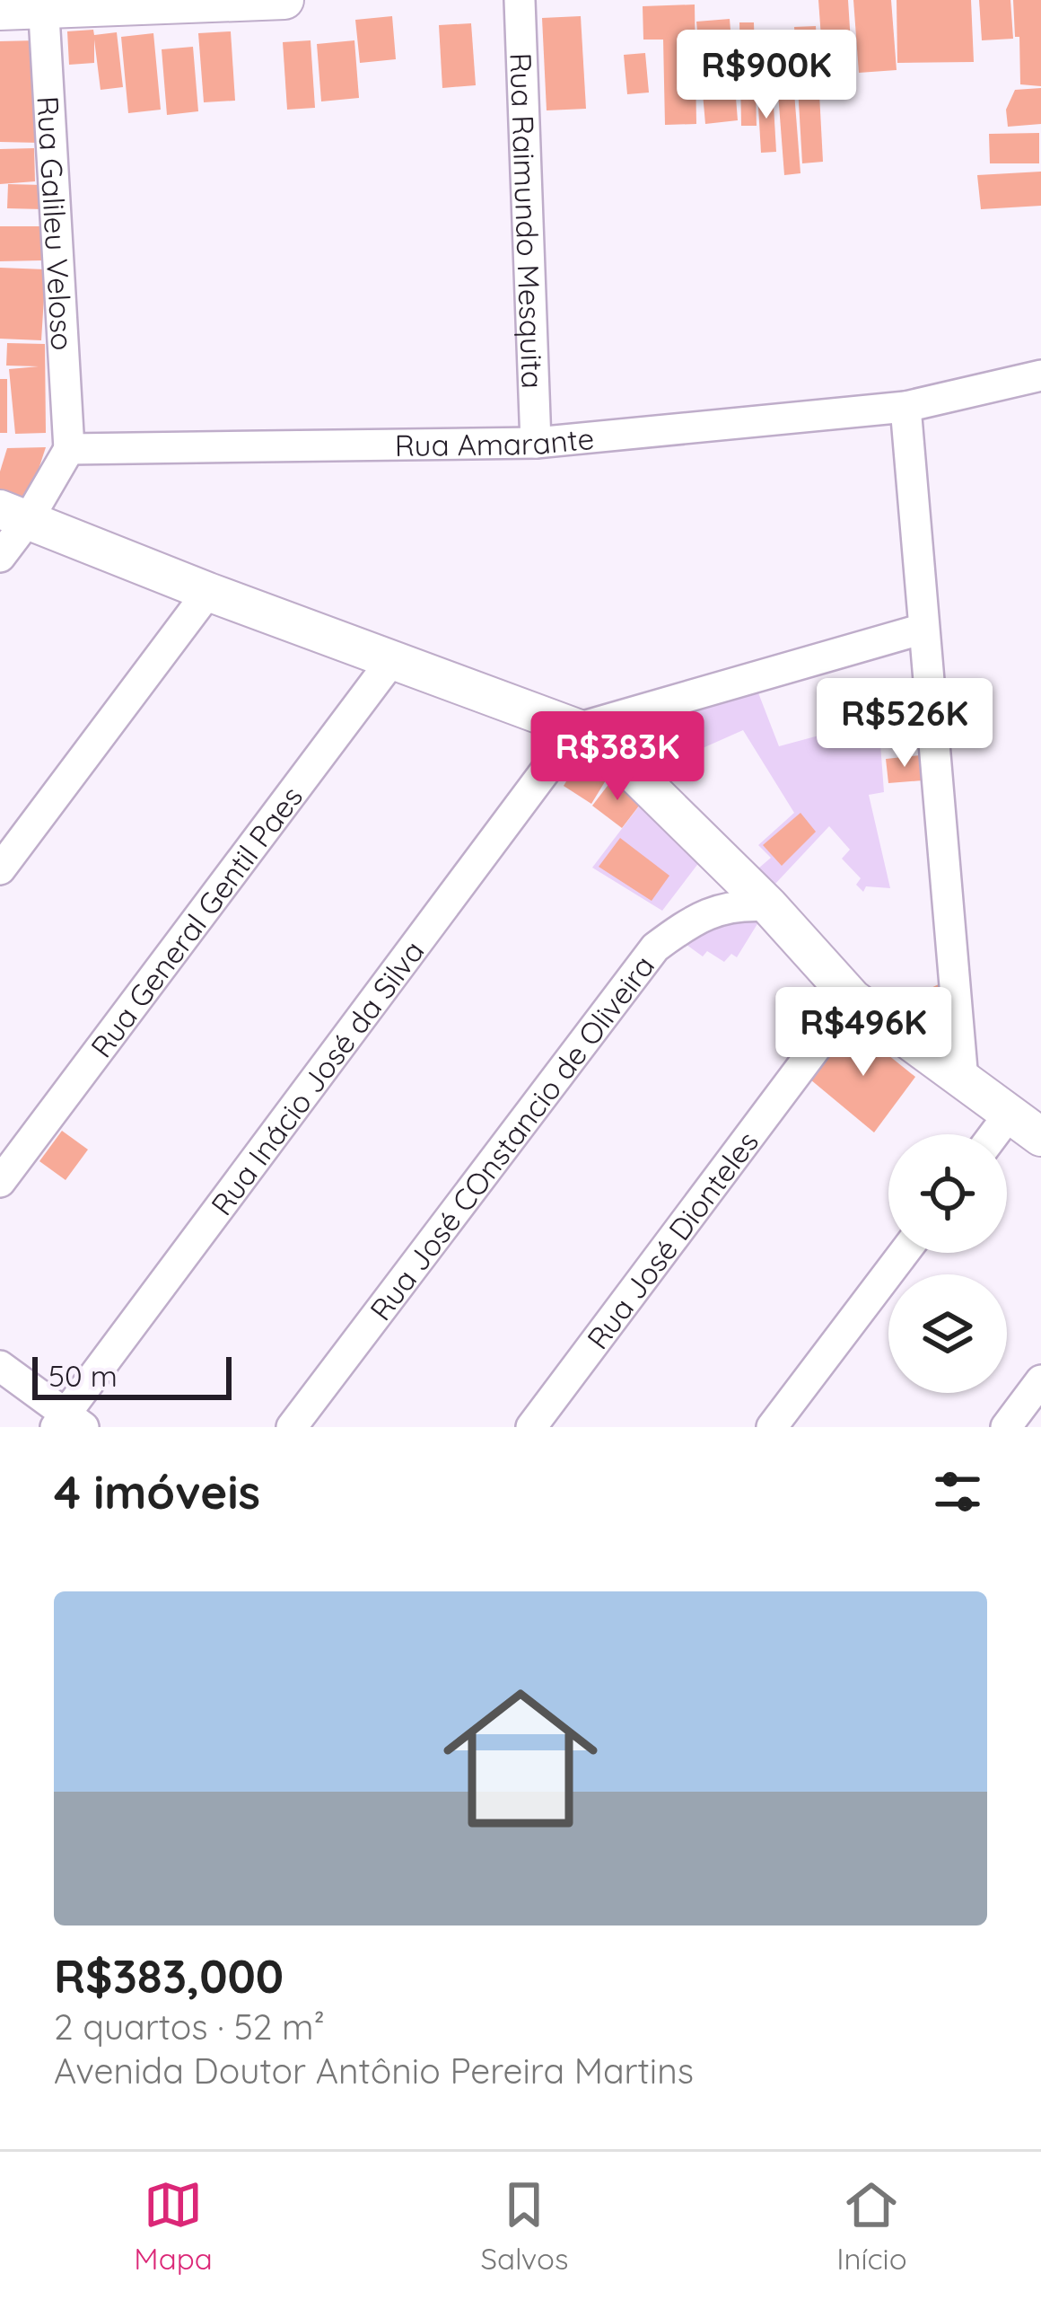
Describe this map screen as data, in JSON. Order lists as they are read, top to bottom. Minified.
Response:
{"streets":{"street":["Rua Raimundo Mesquita","Rua Galileu Veloso","Rua Amarante","Rua General Gentil Paes","Rua Inácio José da Silva","Rua José COnstancio de Oliveira","Rua José Dionteles"]},"crossings":[["Rua Raimundo Mesquita","Rua Amarante"],["Rua Galileu Veloso","Rua Amarante"]],"scale_bar":"50 m","page":{"price":["R$900K","R$526K","R$383K","R$496K"],"scale":"50 m","heading":"4 imóveis","list":[{"name":"R$383,000","note":"2 quartos · 52 m² · Avenida Doutor Antônio Pereira Martins"}],"tabs":["Mapa","Salvos","Início"]}}
